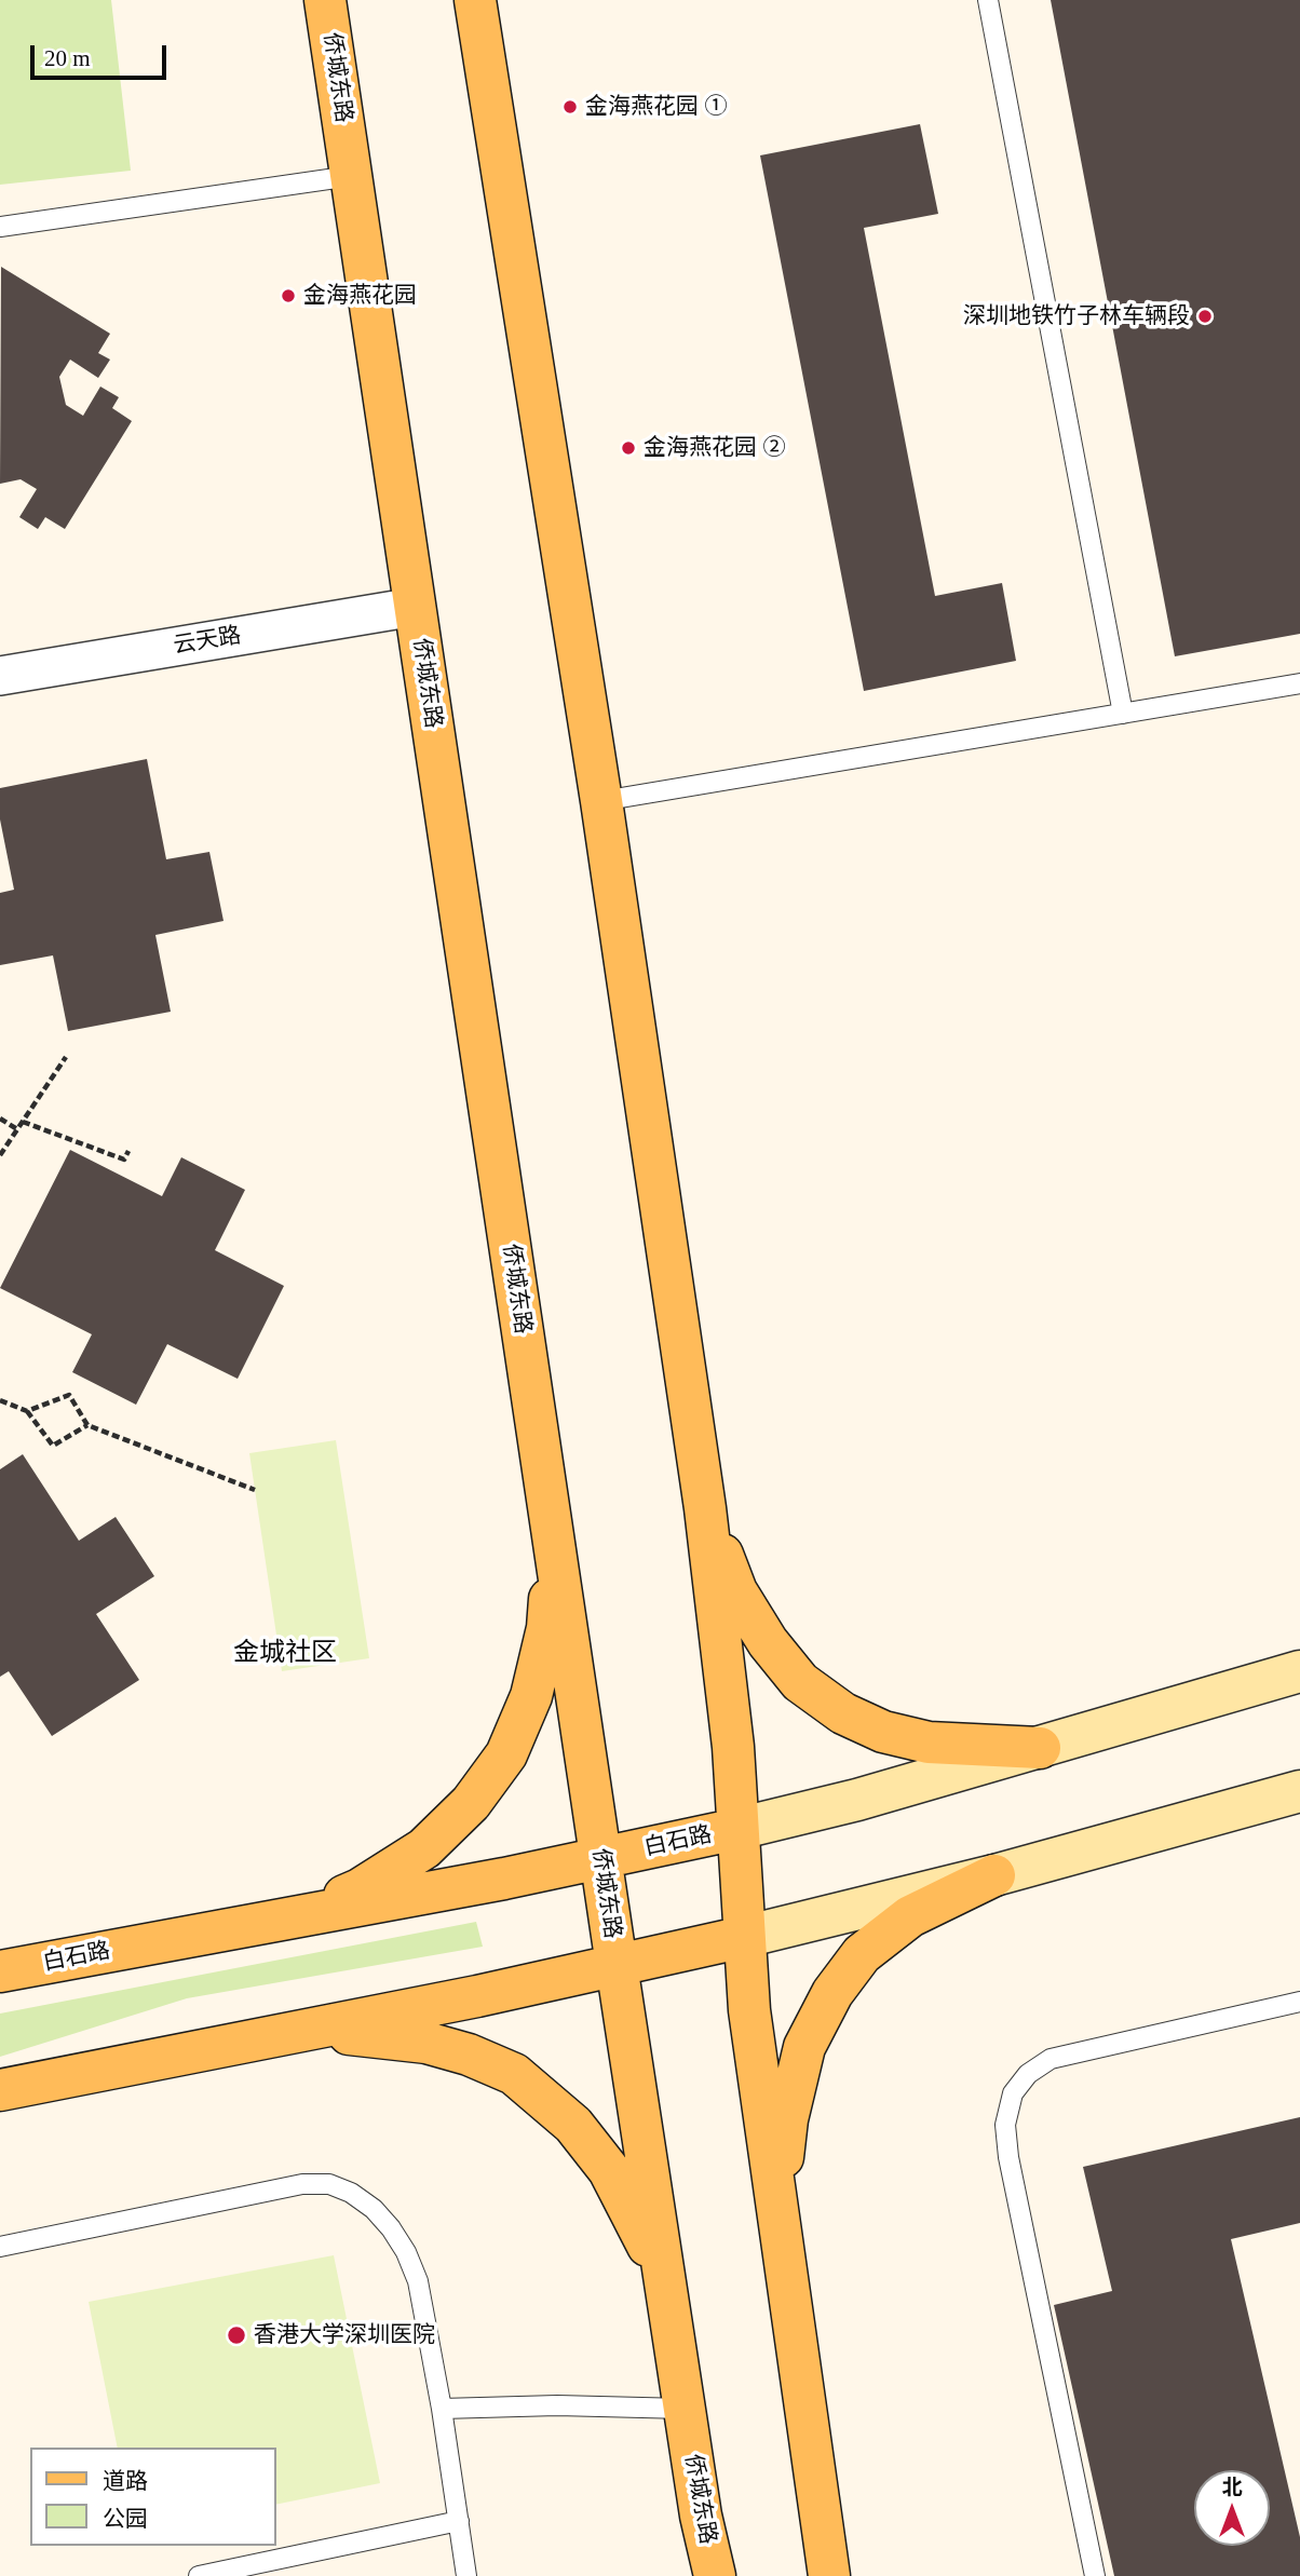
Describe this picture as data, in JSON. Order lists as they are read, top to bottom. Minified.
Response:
{"streets":{"main road":["侨城东路","白石路"],"street":["云天路"]},"crossings":[["侨城东路","云天路"],["侨城东路","白石路"]],"districts":["金城社区"],"places":["金海燕花园 ①","金海燕花园","深圳地铁竹子林车辆段","金海燕花园 ②","香港大学深圳医院"],"legend":["道路","公园"],"scale_bar":"20 m","north":"top"}
